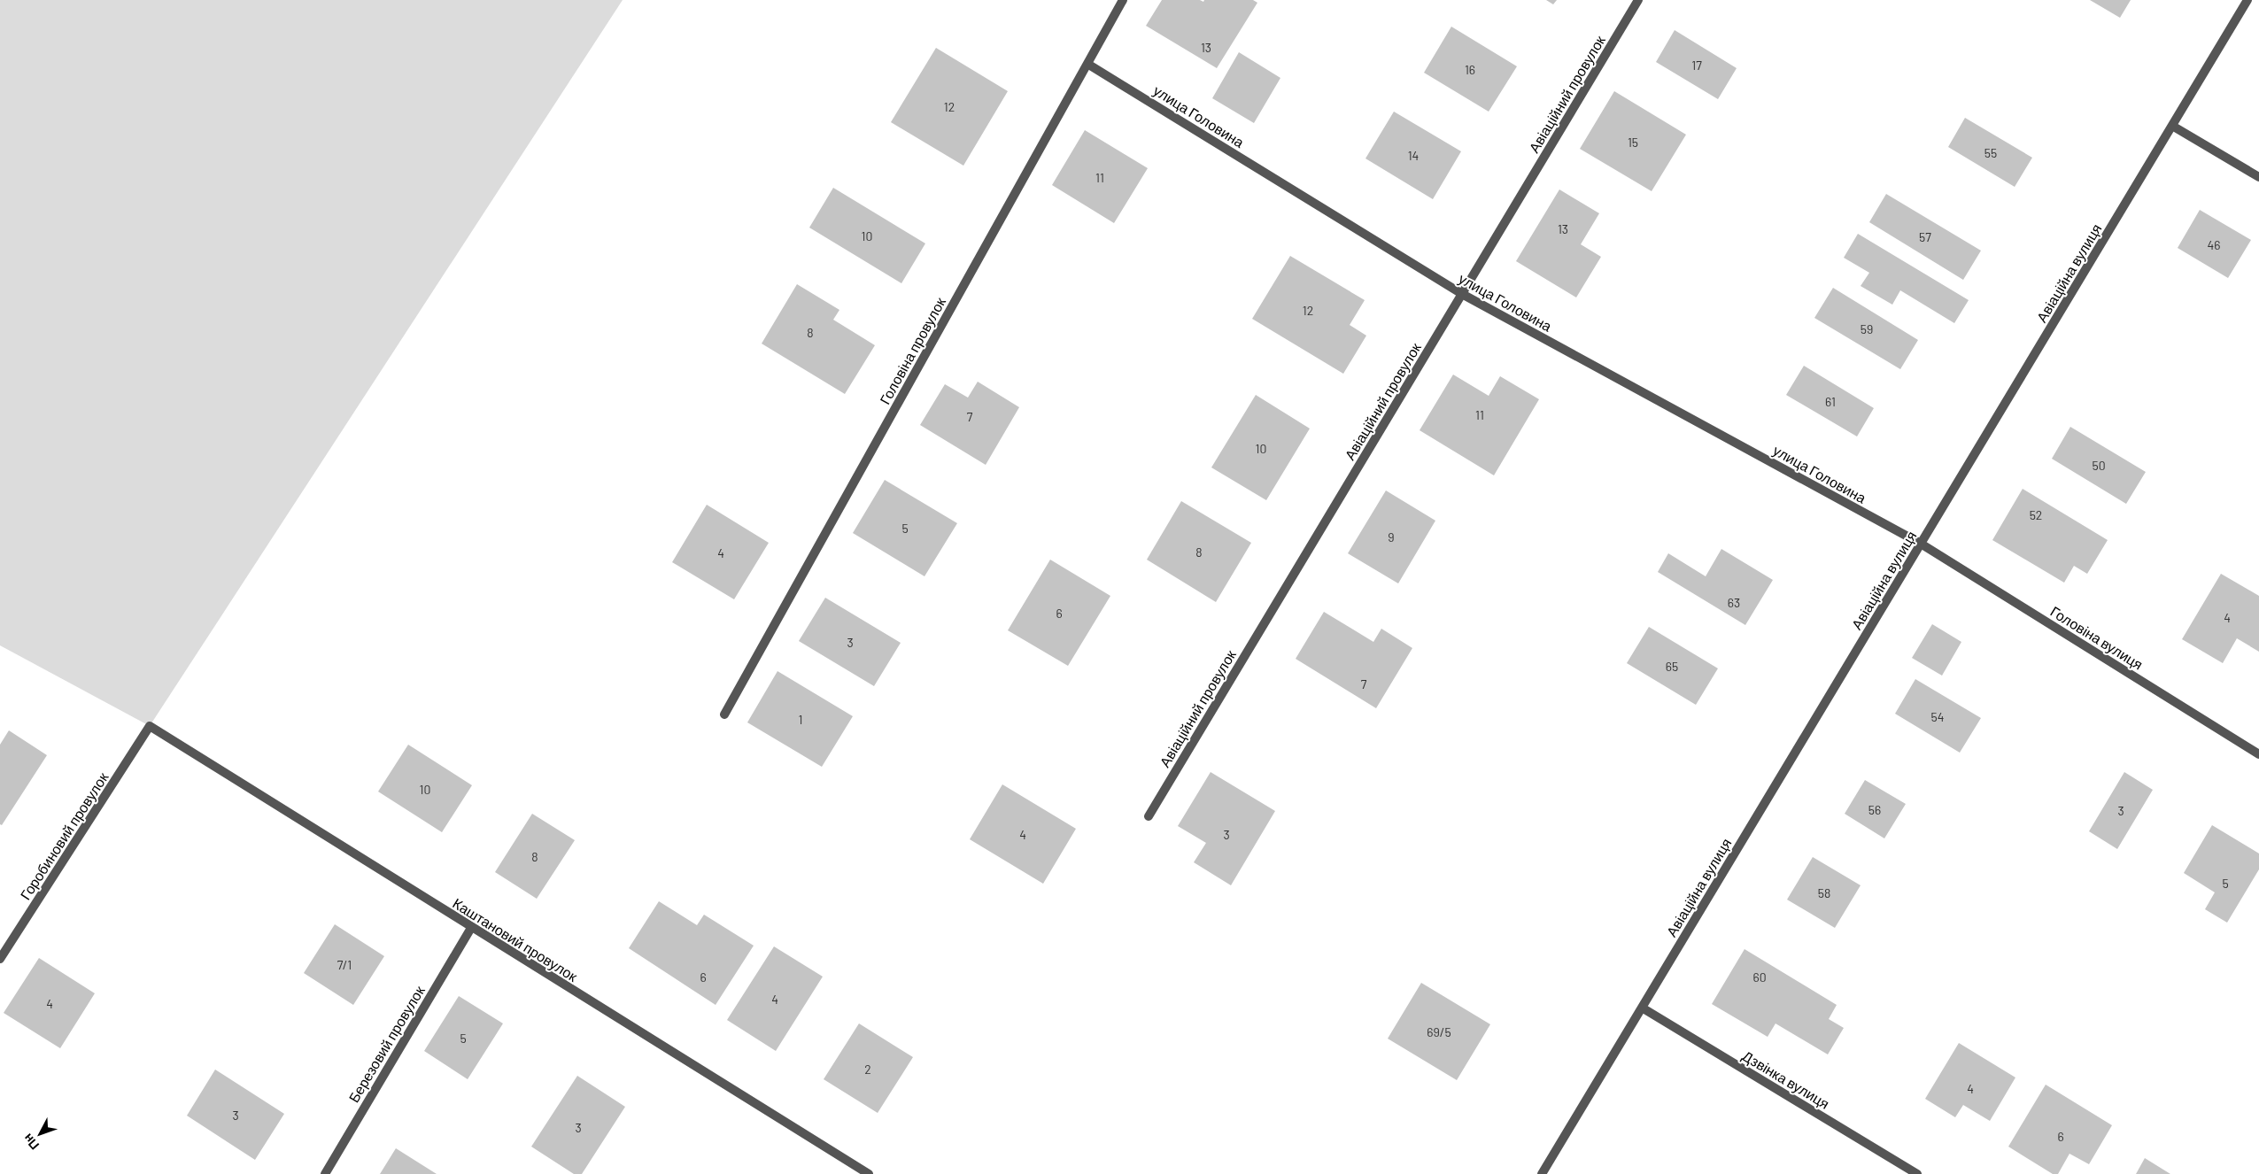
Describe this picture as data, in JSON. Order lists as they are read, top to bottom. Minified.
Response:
{"streets":{"street":["Авіаційний провулок","улица Головина","Авіаційна вулиця","Головіна провулок","Головіна вулиця","Горобиновий провулок","Каштановий провулок","Березовий провулок","Дзвінка вулиця"]},"crossings":[["Авіаційний провулок","улица Головина"],["улица Головина","Авіаційна вулиця"],["улица Головина","Головіна провулок"],["улица Головина","Головіна вулиця"],["Авіаційна вулиця","Головіна вулиця"],["Авіаційна вулиця","Дзвінка вулиця"],["Горобиновий провулок","Каштановий провулок"],["Каштановий провулок","Березовий провулок"]],"house_numbers":["13","17","16","12","15","55","14","11","13","10","57","46","12","59","8","61","11","7","10","50","52","5","9","8","4","63","6","4","3","65","7","54","1","10","56","3","4","3","8","5","58","7/1","6","60","4","4","69/5","5","2","4","3","3","6"],"north":"bottom left"}
